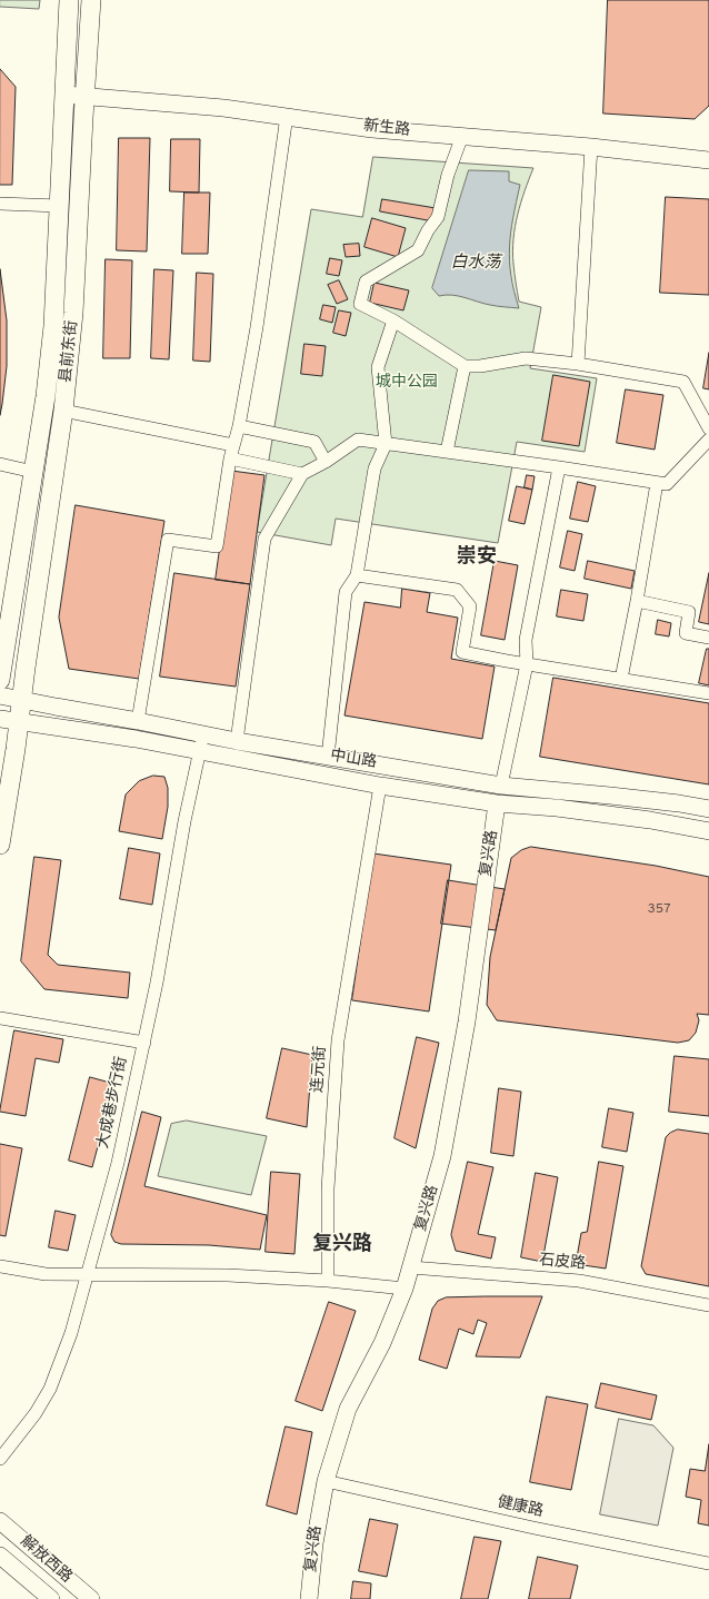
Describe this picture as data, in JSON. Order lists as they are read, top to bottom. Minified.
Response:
{"streets":{"main road":["新生路","县前东街","中山路","复兴路","解放西路"],"street":["连元街","大成巷步行街","石皮路","健康路"]},"crossings":[["新生路","县前东街"],["县前东街","中山路"],["中山路","复兴路"],["中山路","连元街"],["中山路","大成巷步行街"],["复兴路","石皮路"],["复兴路","健康路"]],"districts":["崇安","复兴路"],"water":["白水荡"],"parks":["城中公园"],"house_numbers":["357"]}
